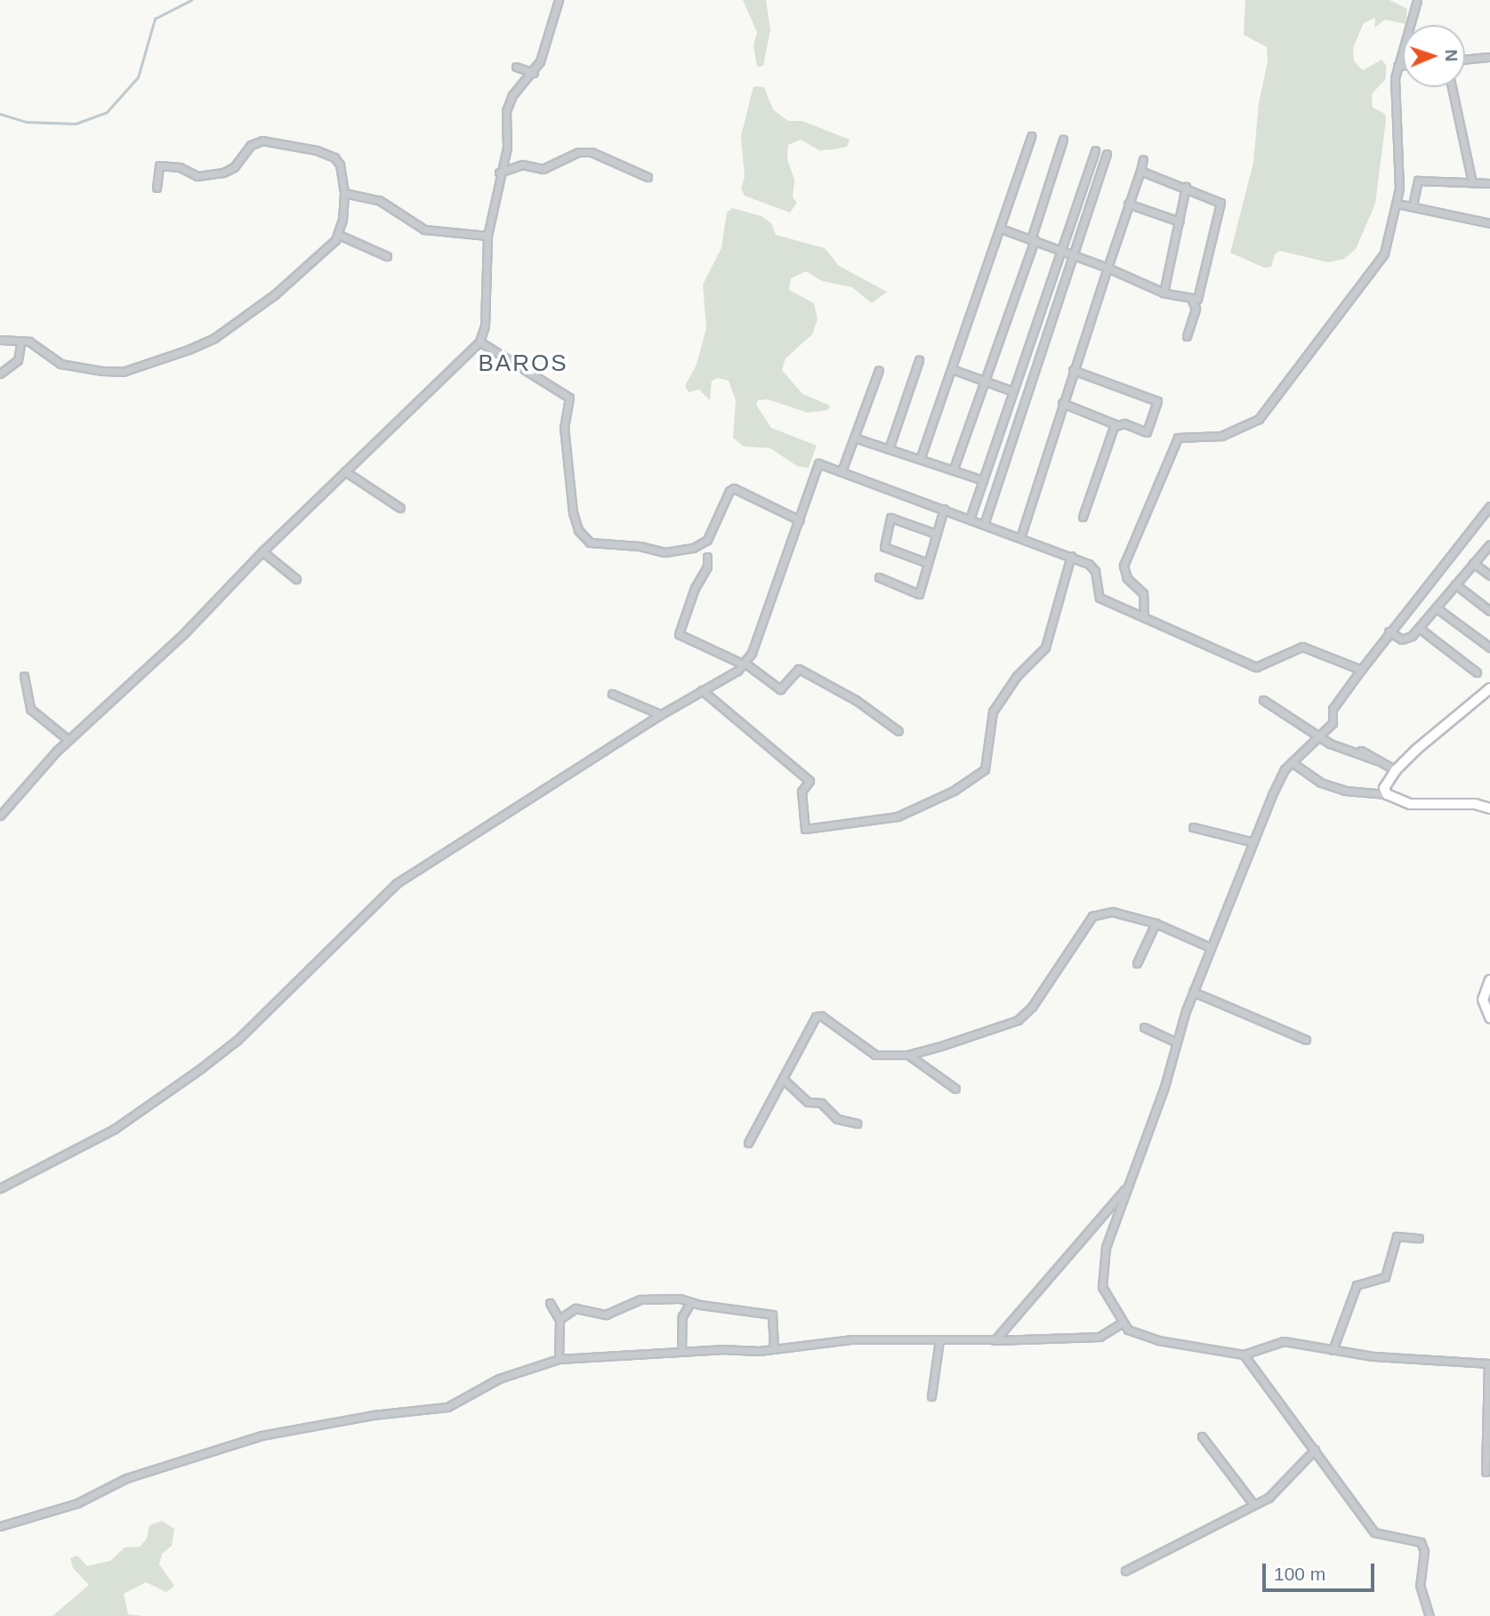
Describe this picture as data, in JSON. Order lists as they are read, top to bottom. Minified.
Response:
{"districts":["BAROS"],"scale_bar":"100 m","north":"right"}
